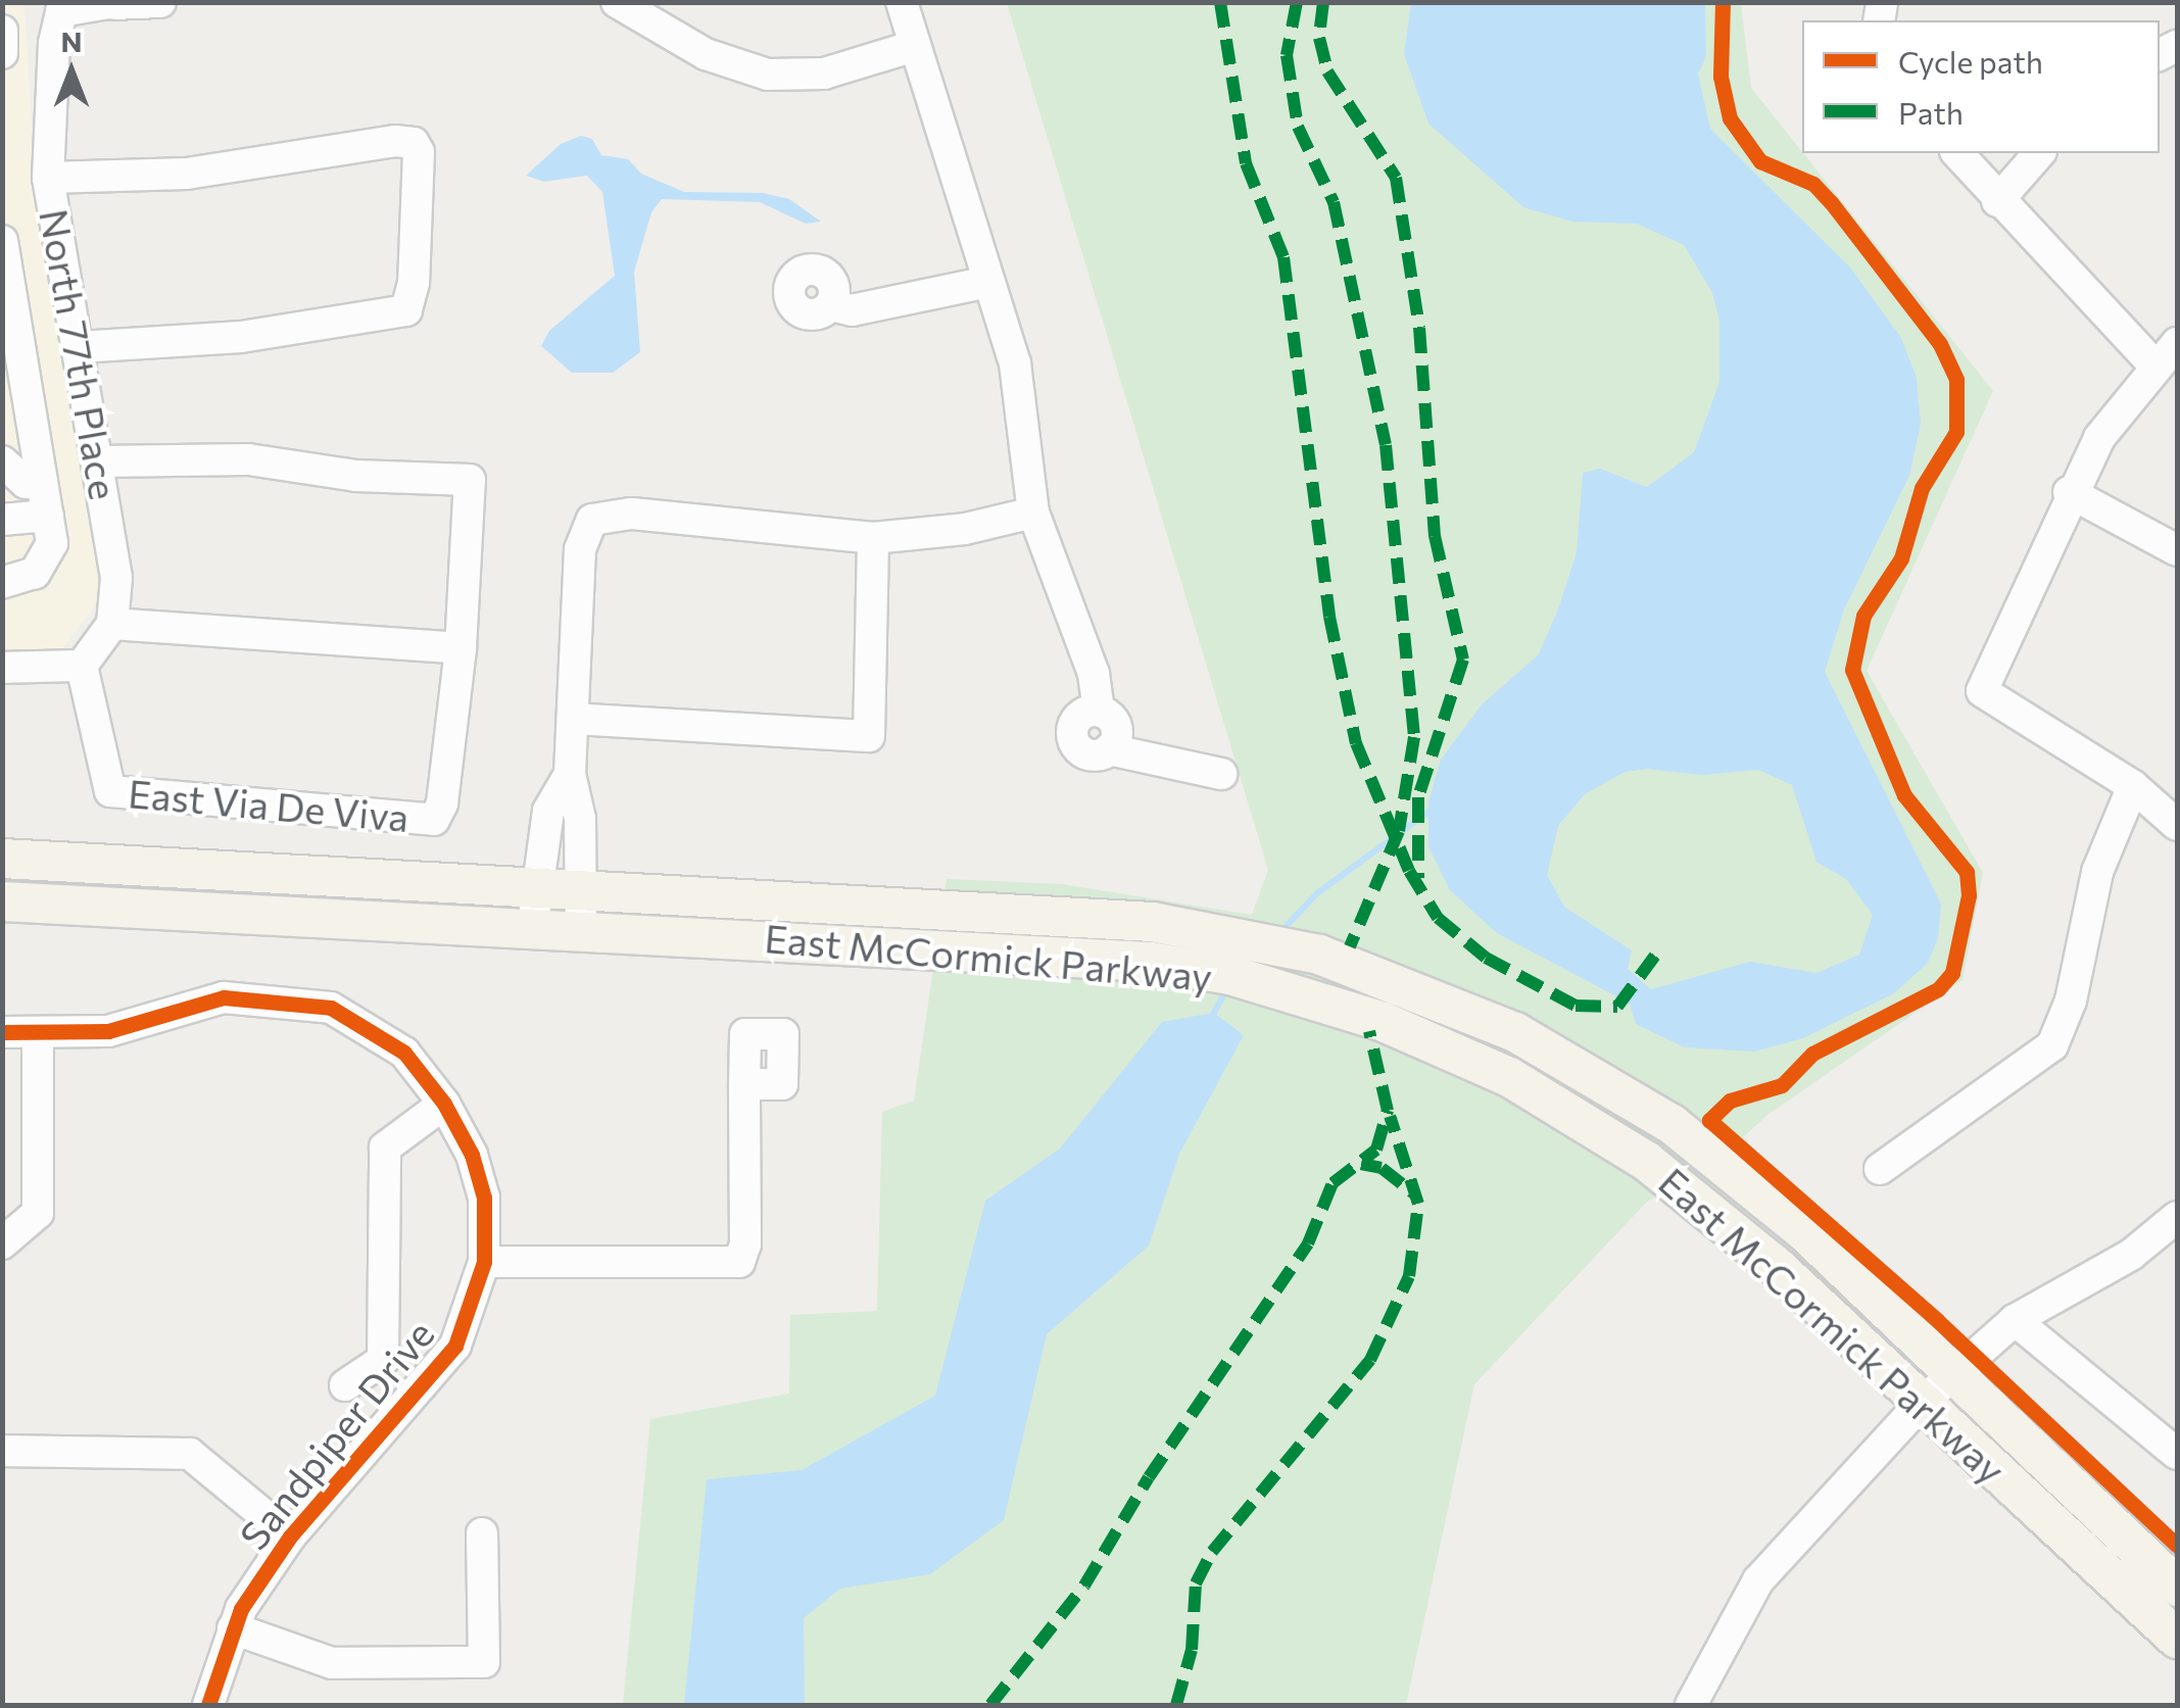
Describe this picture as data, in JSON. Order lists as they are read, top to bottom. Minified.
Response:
{"streets":{"main road":["East McCormick Parkway"],"street":["North 77th Place","East Via De Viva","Sandpiper Drive"]},"legend":["Cycle path","Path"],"north":"top"}
